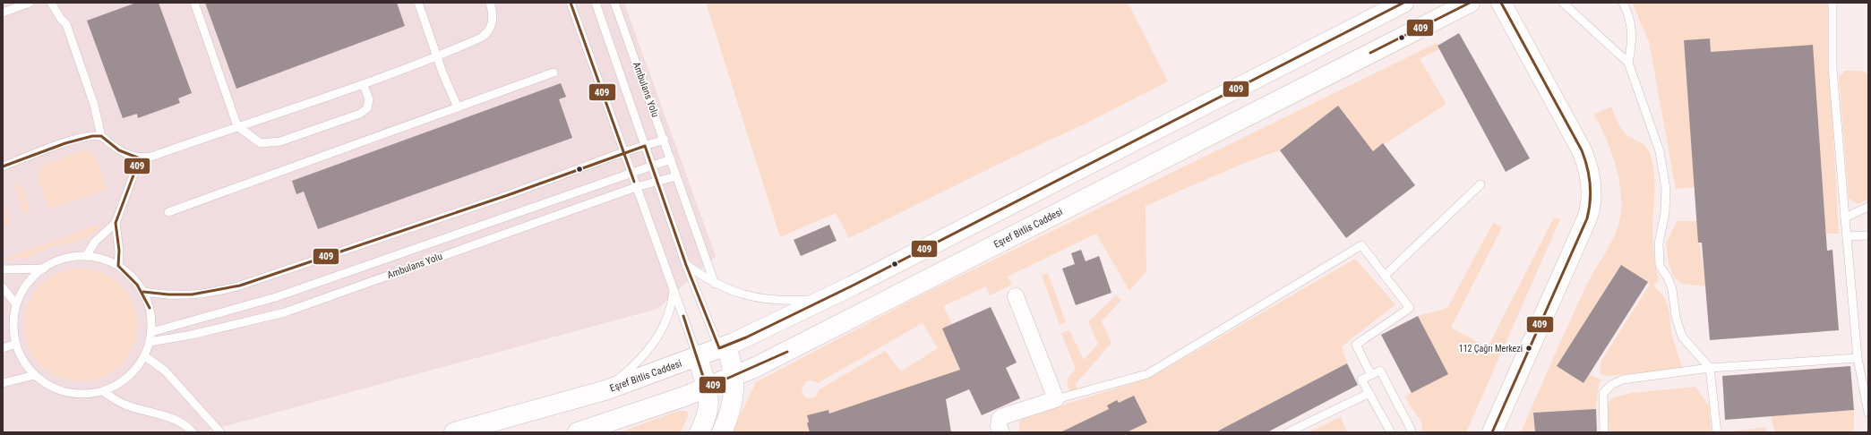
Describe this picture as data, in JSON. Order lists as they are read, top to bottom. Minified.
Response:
{"streets":{"main road":["Eşref Bitlis Caddesi"],"lane":["Ambulans Yolu"]},"places":["112 Çağrı Merkezi"],"lines":["transit line 409"]}
